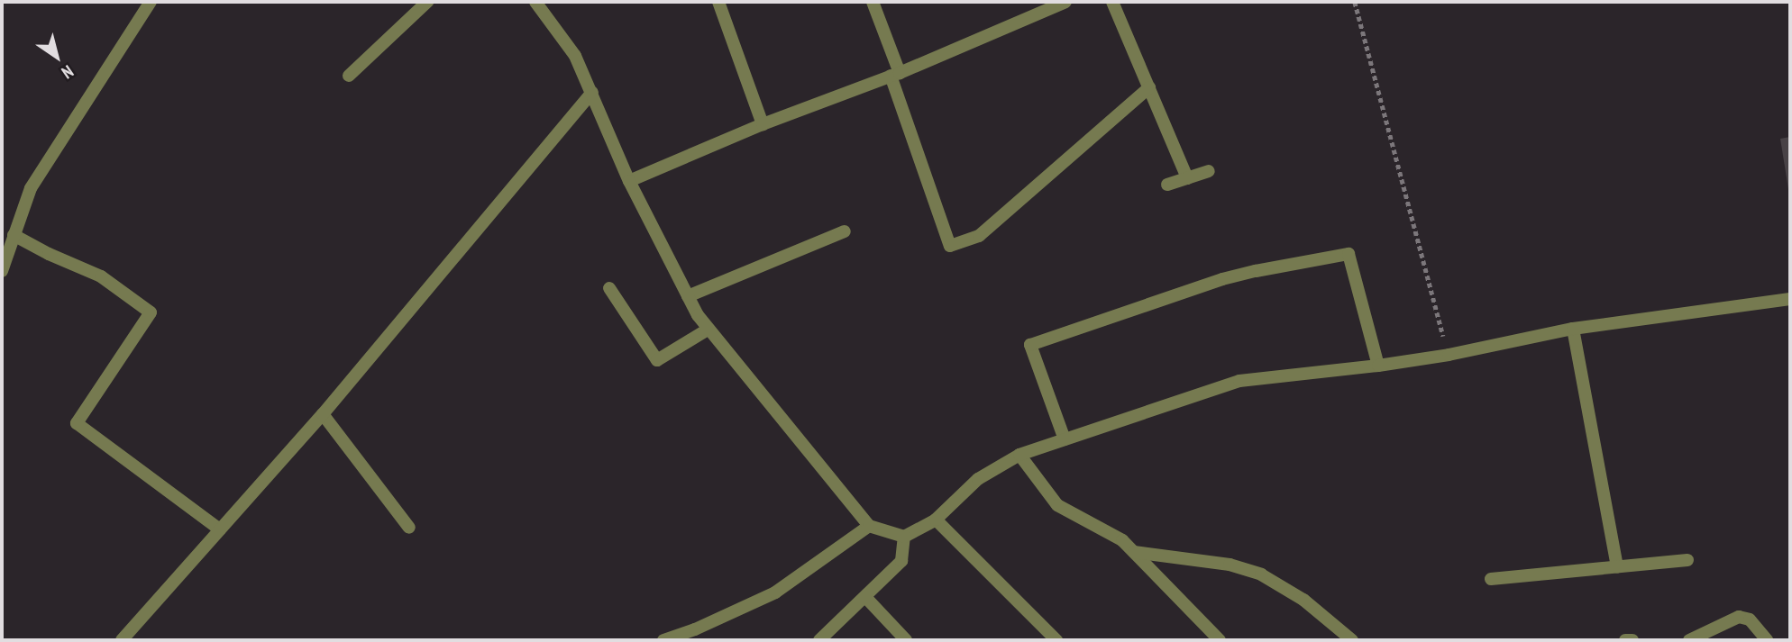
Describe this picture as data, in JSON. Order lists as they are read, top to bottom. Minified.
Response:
{"north":"bottom right"}
